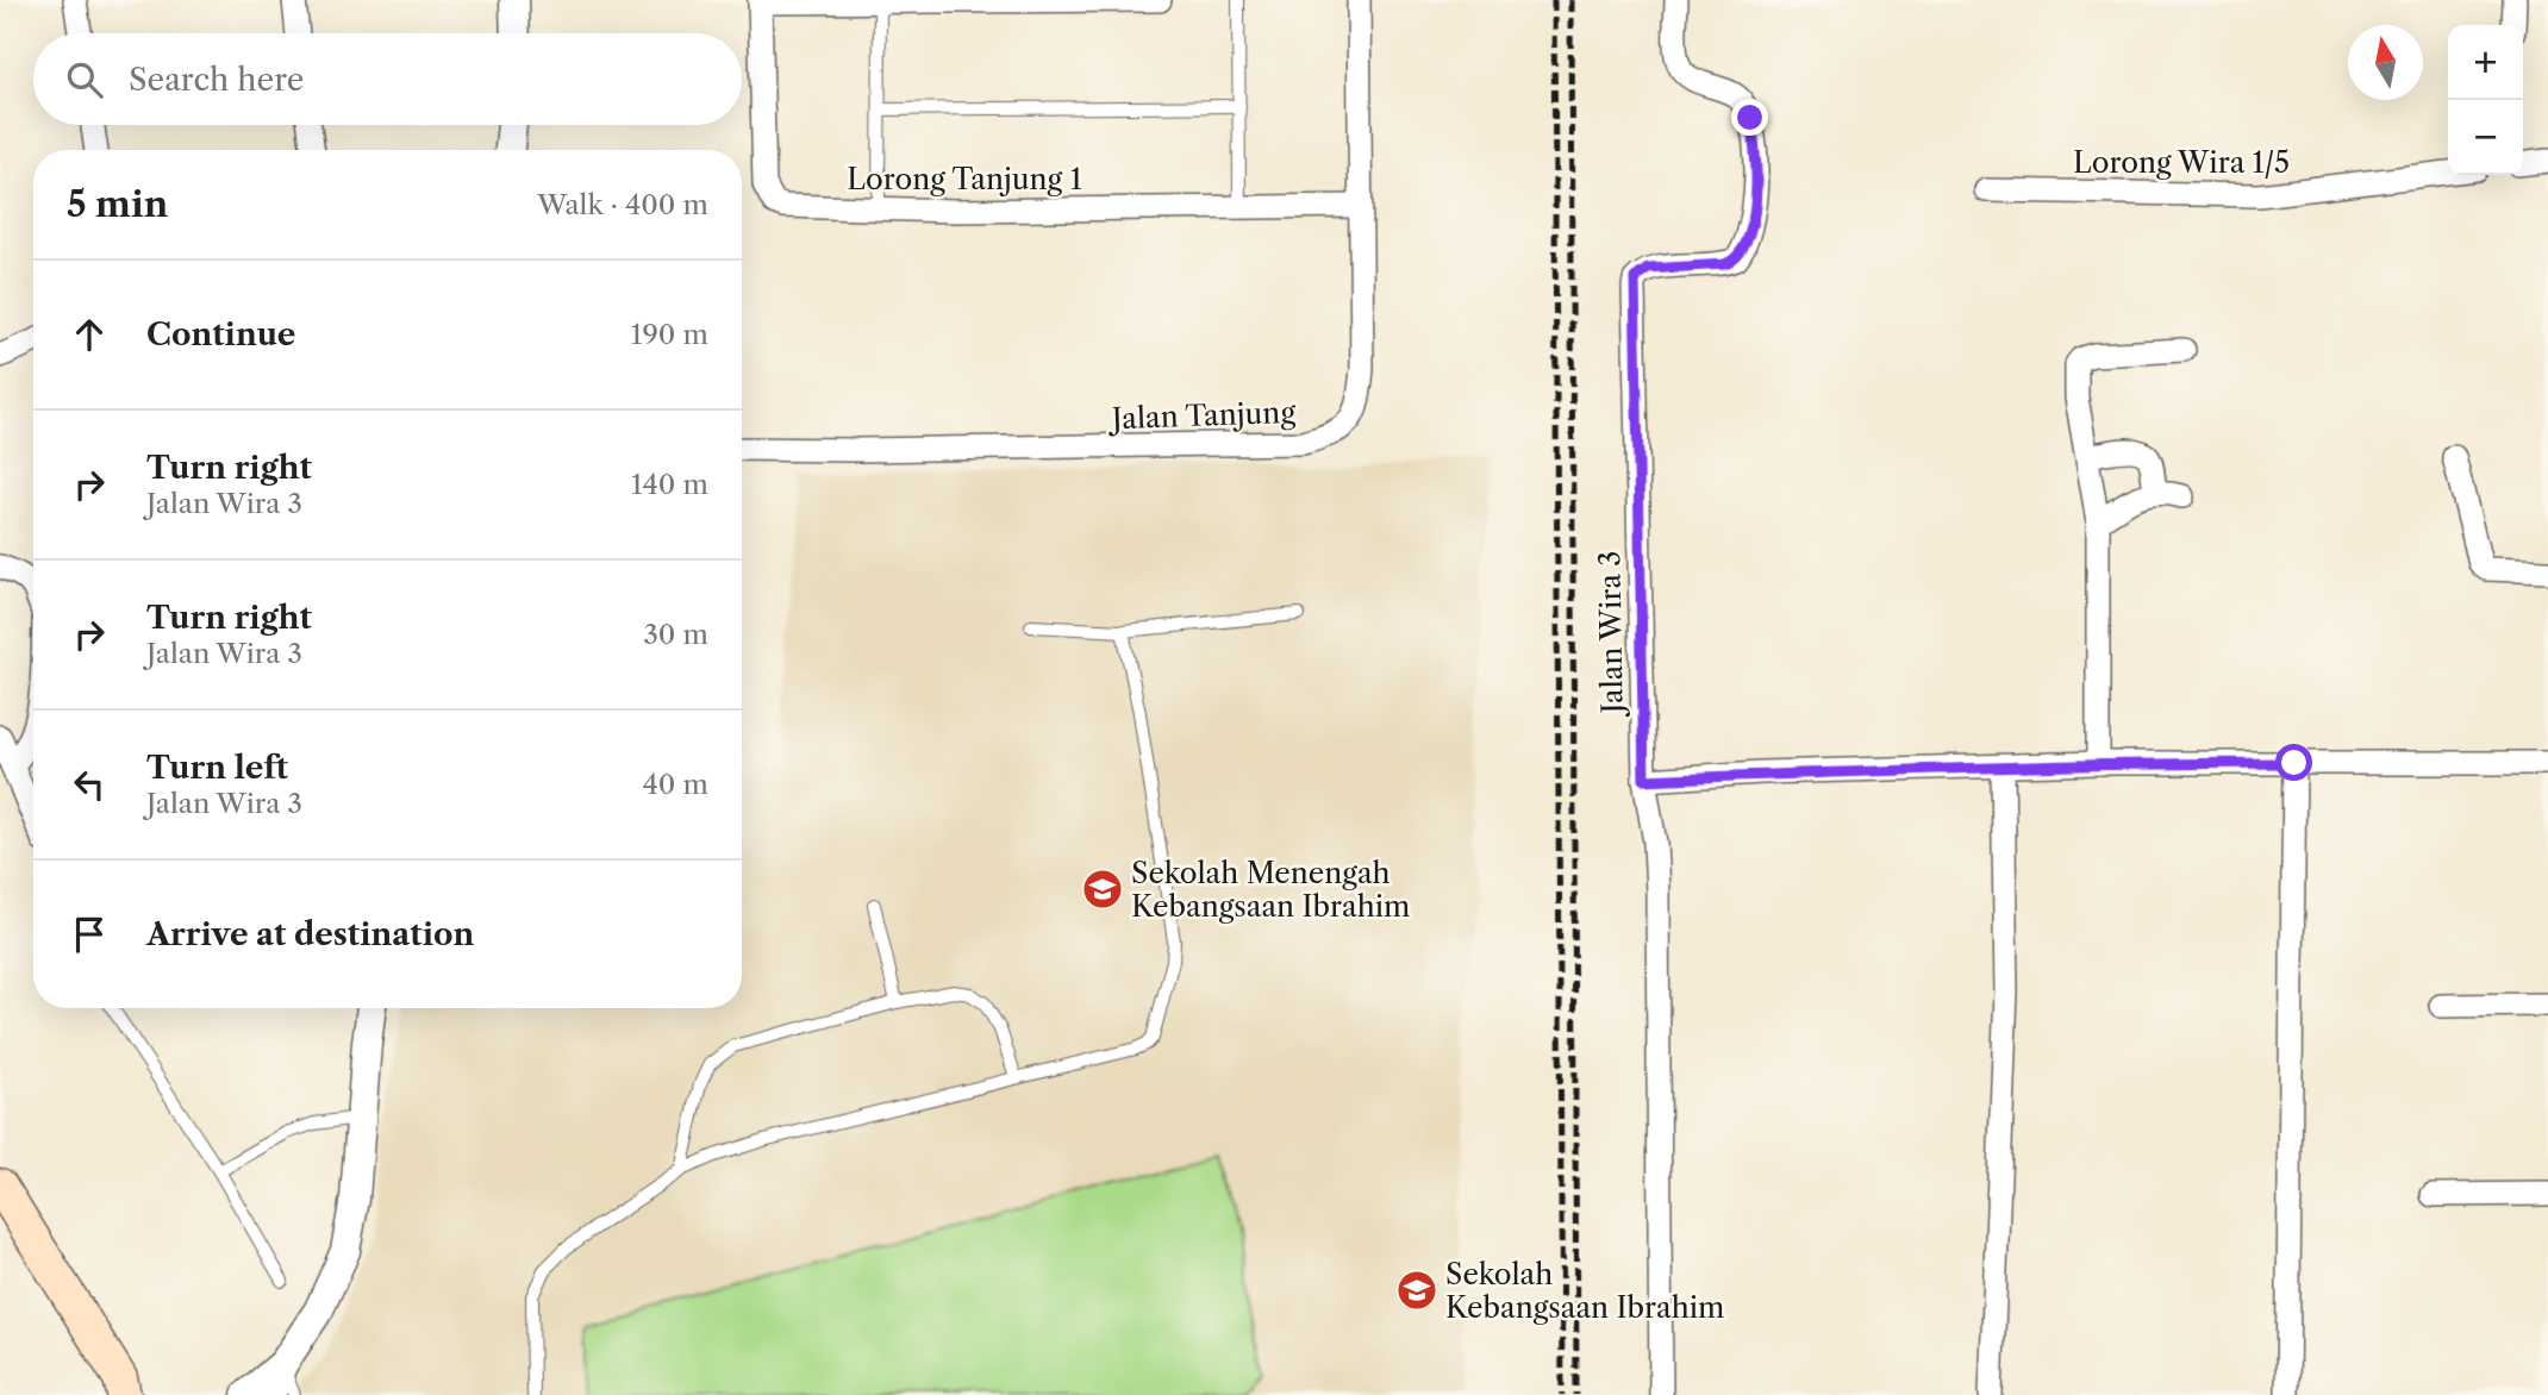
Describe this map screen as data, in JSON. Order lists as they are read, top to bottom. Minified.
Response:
{"streets":{"street":["Lorong Wira 1/5","Lorong Tanjung 1","Jalan Tanjung","Jalan Wira 3"]},"crossings":[["Lorong Tanjung 1","Jalan Tanjung"]],"places":{"school or university":["Sekolah Menengah Kebangsaan Ibrahim","Sekolah Kebangsaan Ibrahim"]},"north":"top","page":{"map_buttons":["+","−"],"search":"Search here","heading":["5 min","Walk · 400 m"],"list":[["Continue","190 m"],["Turn right","Jalan Wira 3","140 m"],["Turn right","Jalan Wira 3","30 m"],["Turn left","Jalan Wira 3","40 m"],"Arrive at destination"]}}
